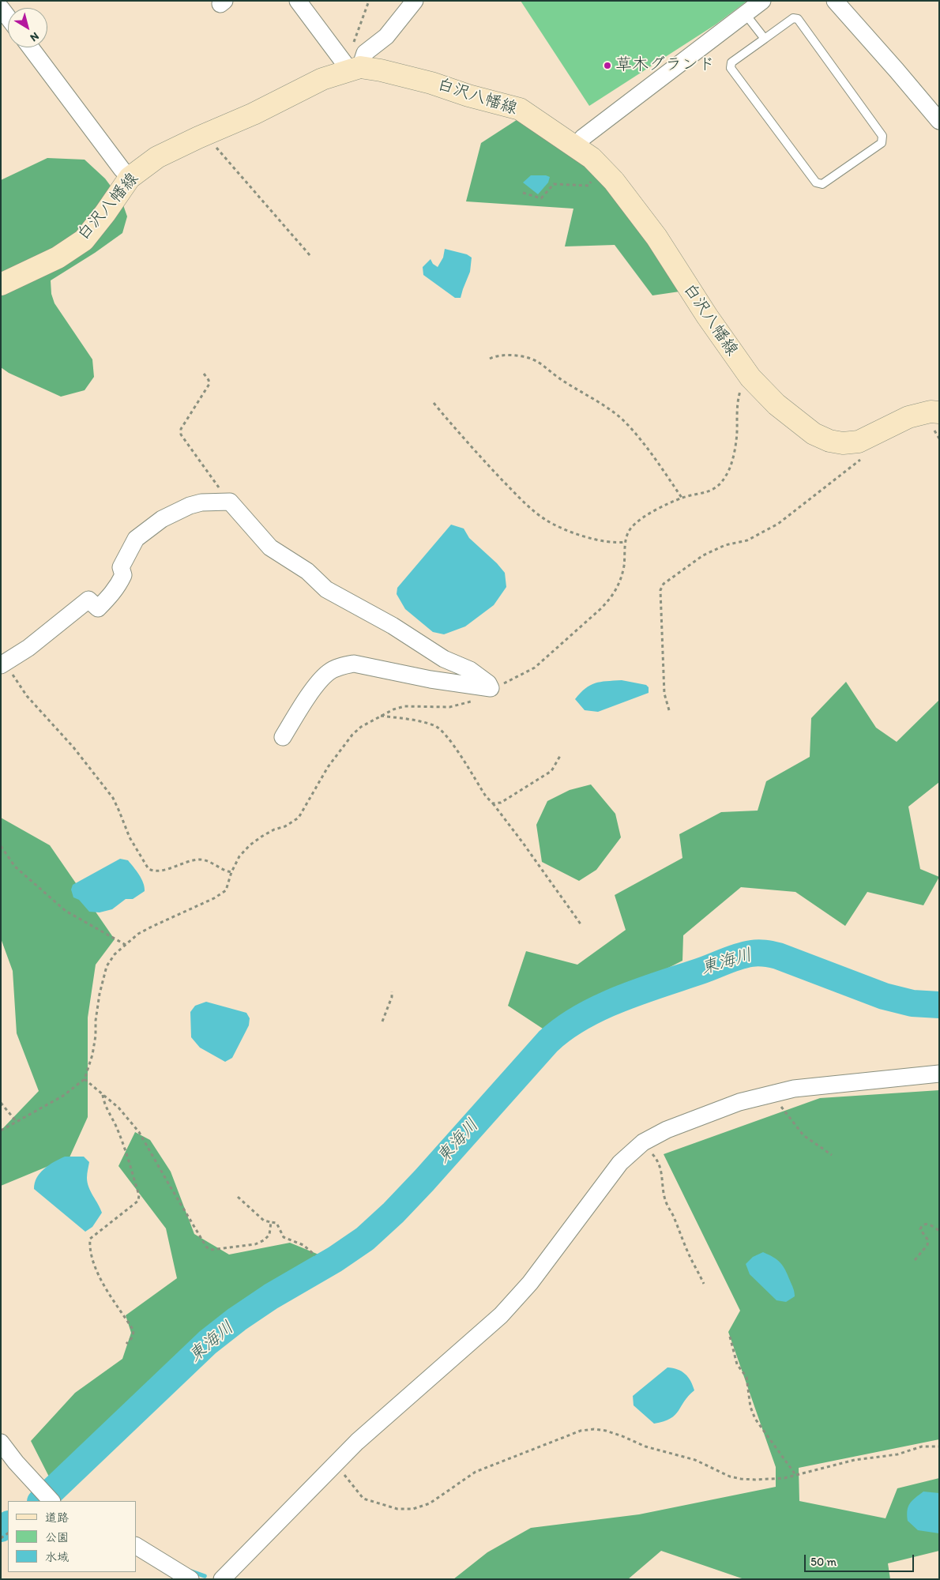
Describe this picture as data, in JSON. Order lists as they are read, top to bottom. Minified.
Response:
{"streets":{"main road":["白沢八幡線"]},"water":["東海川"],"places":["草木グランド"],"legend":["道路","公園","水域"],"scale_bar":"50 m","north":"bottom right"}
